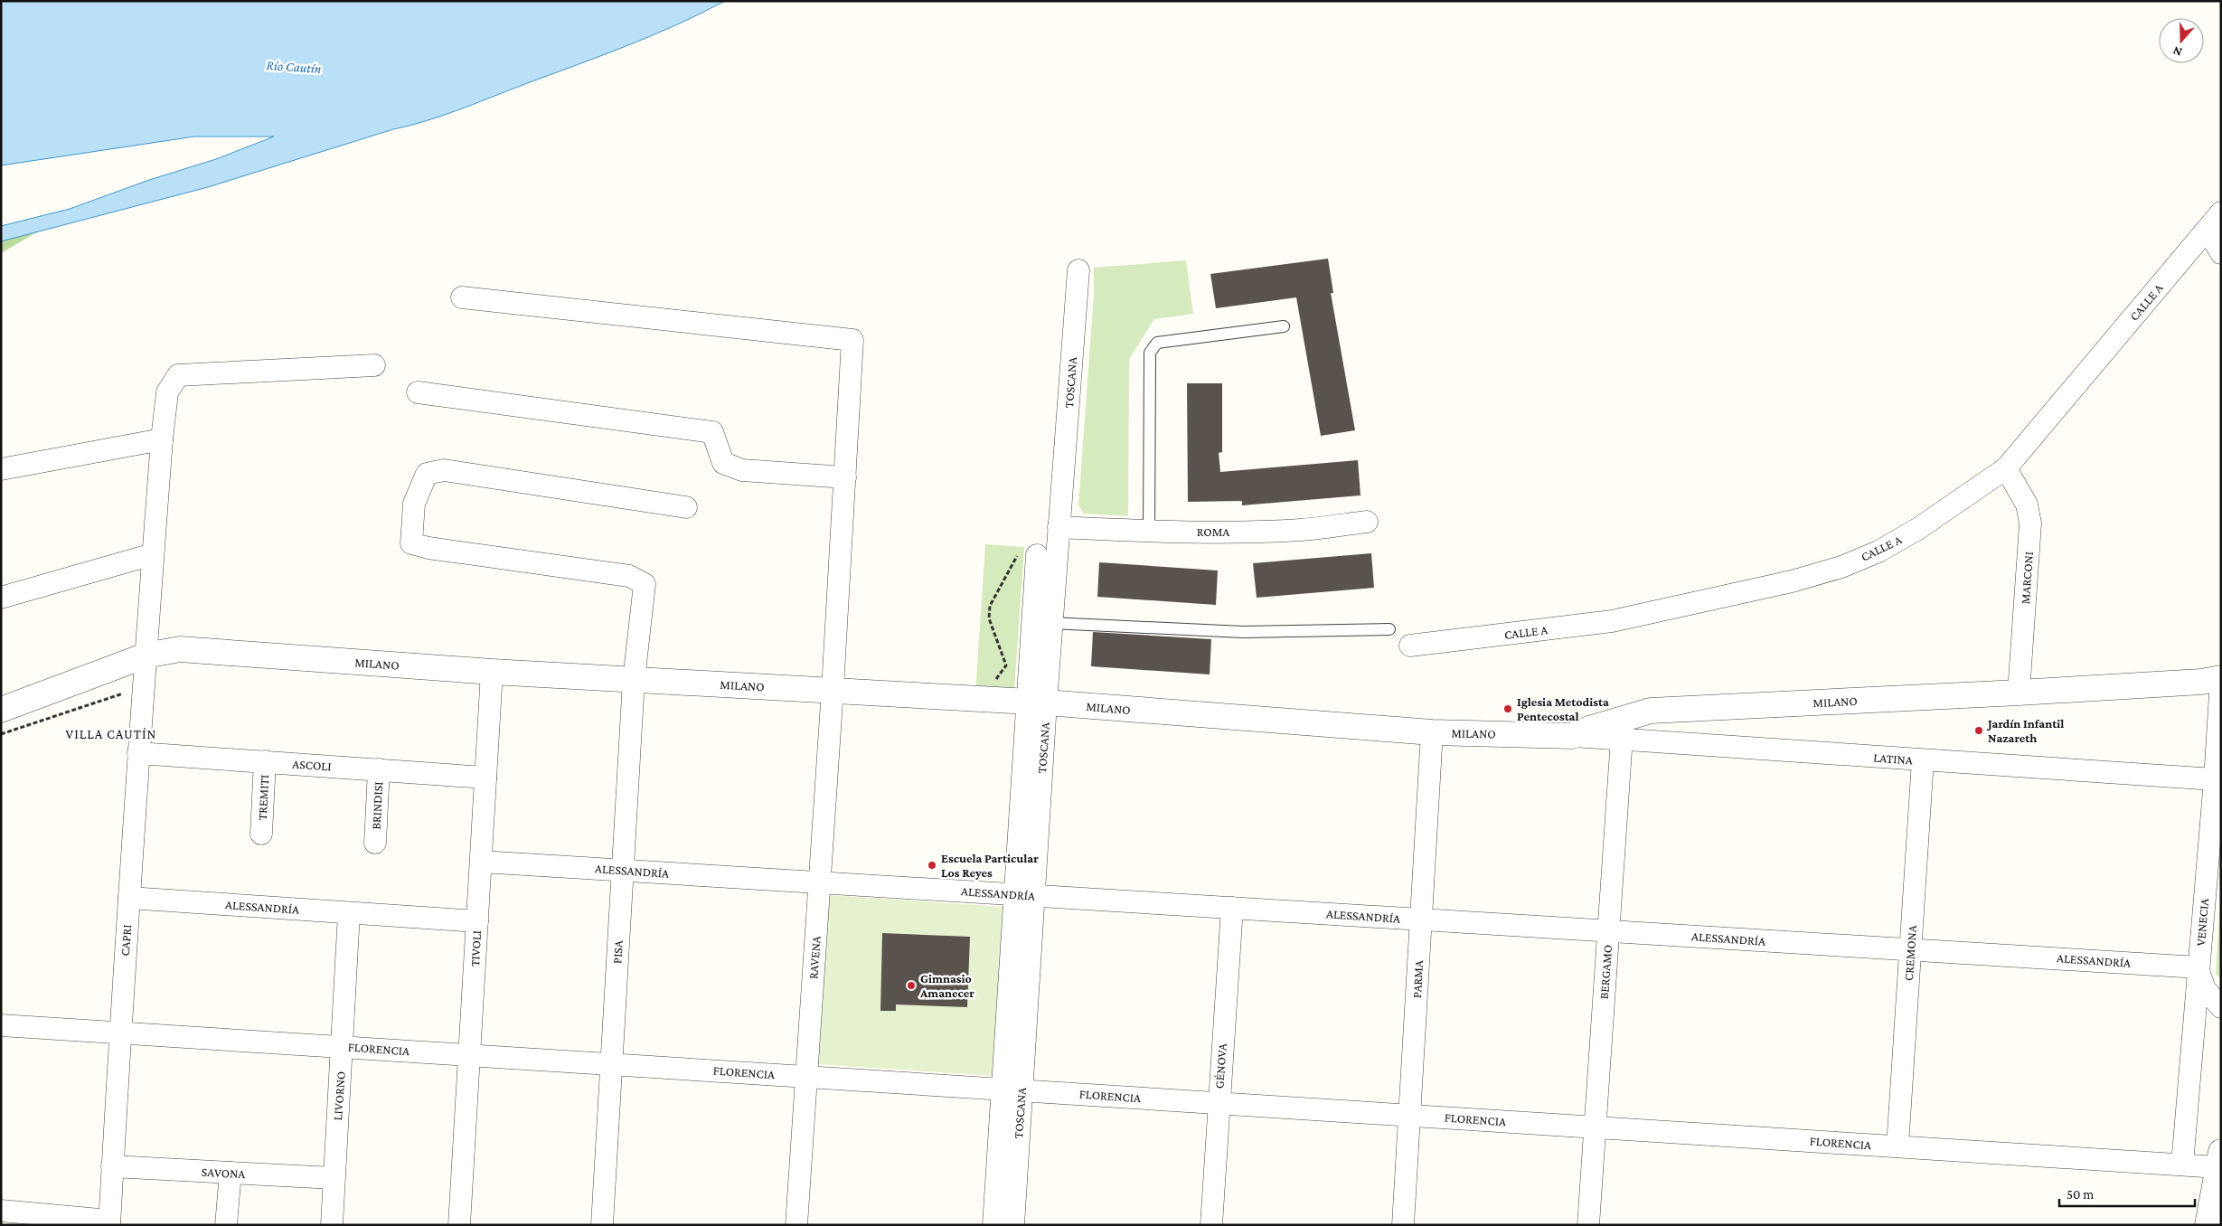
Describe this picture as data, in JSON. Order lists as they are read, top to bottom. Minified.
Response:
{"streets":{"street":["CALLE A","TOSCANA","ROMA","MARCONI","MILANO","LATINA","ASCOLI","TREMITI","BRINDISI","ALESSANDRÍA","VENECIA","CAPRI","TIVOLI","PISA","CREMONA","RAVENA","BERGAMO","PARMA","FLORENCIA","GÉNOVA","LIVORNO","SAVONA"]},"crossings":[["CALLE A","MARCONI"],["TOSCANA","ROMA"],["TOSCANA","MILANO"],["TOSCANA","ALESSANDRÍA"],["TOSCANA","FLORENCIA"],["MARCONI","MILANO"],["MILANO","LATINA"],["MILANO","VENECIA"],["MILANO","CAPRI"],["MILANO","TIVOLI"],["MILANO","PISA"],["MILANO","RAVENA"],["MILANO","BERGAMO"],["MILANO","PARMA"],["LATINA","VENECIA"],["LATINA","CREMONA"],["LATINA","BERGAMO"],["ASCOLI","TREMITI"],["ASCOLI","BRINDISI"],["ASCOLI","CAPRI"],["ASCOLI","TIVOLI"],["ALESSANDRÍA","VENECIA"],["ALESSANDRÍA","CAPRI"],["ALESSANDRÍA","TIVOLI"],["ALESSANDRÍA","PISA"],["ALESSANDRÍA","CREMONA"],["ALESSANDRÍA","RAVENA"],["ALESSANDRÍA","BERGAMO"],["ALESSANDRÍA","PARMA"],["ALESSANDRÍA","GÉNOVA"],["ALESSANDRÍA","LIVORNO"],["VENECIA","FLORENCIA"],["CAPRI","FLORENCIA"],["CAPRI","SAVONA"],["TIVOLI","FLORENCIA"],["PISA","FLORENCIA"],["CREMONA","FLORENCIA"],["RAVENA","FLORENCIA"],["BERGAMO","FLORENCIA"],["PARMA","FLORENCIA"],["FLORENCIA","GÉNOVA"],["FLORENCIA","LIVORNO"],["LIVORNO","SAVONA"]],"districts":["VILLA CAUTÍN"],"water":["Río Cautín"],"places":["Iglesia Metodista Pentecostal","Jardín Infantil Nazareth","Escuela Particular Los Reyes","Gimnasio Amanecer"],"scale_bar":"50 m","north":"bottom"}
